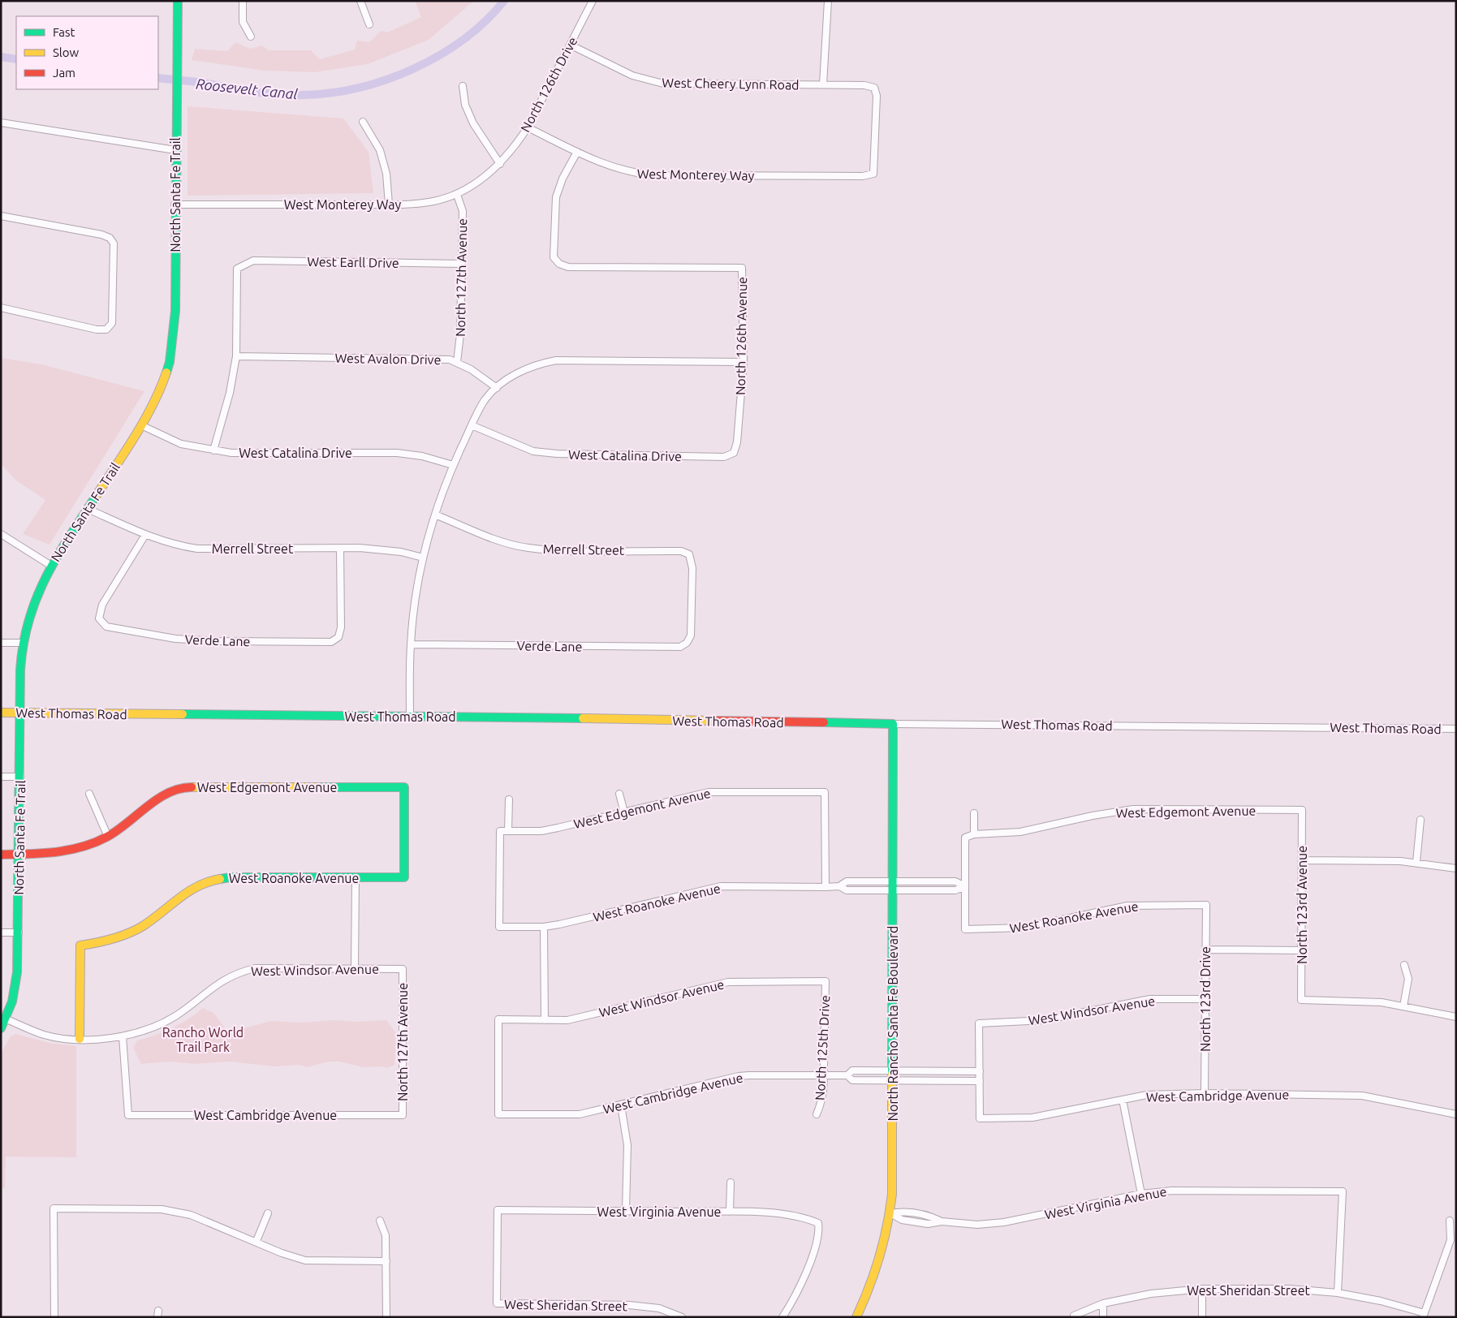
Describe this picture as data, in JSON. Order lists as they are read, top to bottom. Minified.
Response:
{"streets":{"street":["West Cheery Lynn Road","North 126th Drive","West Monterey Way","North Santa Fe Trail","West Earll Drive","North 127th Avenue","North 126th Avenue","West Avalon Drive","West Catalina Drive","Merrell Street","Verde Lane","West Thomas Road","West Edgemont Avenue","West Roanoke Avenue","North 123rd Avenue","West Windsor Avenue","North 123rd Drive","North Rancho Santa Fe Boulevard","North 125th Drive","West Cambridge Avenue","West Virginia Avenue","West Sheridan Street"]},"crossings":[["West Cheery Lynn Road","North 126th Drive"],["West Cheery Lynn Road","West Monterey Way"],["North 126th Drive","West Monterey Way"],["West Monterey Way","North Santa Fe Trail"],["West Monterey Way","North 127th Avenue"],["West Monterey Way","North 126th Avenue"],["North Santa Fe Trail","West Catalina Drive"],["North Santa Fe Trail","Merrell Street"],["North Santa Fe Trail","West Thomas Road"],["North Santa Fe Trail","West Edgemont Avenue"],["North Santa Fe Trail","West Windsor Avenue"],["West Earll Drive","North 127th Avenue"],["West Earll Drive","West Avalon Drive"],["North 127th Avenue","West Avalon Drive"],["North 127th Avenue","West Windsor Avenue"],["North 127th Avenue","West Cambridge Avenue"],["North 126th Avenue","West Catalina Drive"],["Merrell Street","Verde Lane"],["West Thomas Road","North Rancho Santa Fe Boulevard"],["West Edgemont Avenue","West Roanoke Avenue"],["West Edgemont Avenue","North 123rd Avenue"],["West Roanoke Avenue","West Windsor Avenue"],["West Roanoke Avenue","North 123rd Drive"],["West Roanoke Avenue","North Rancho Santa Fe Boulevard"],["West Windsor Avenue","North 123rd Drive"],["West Windsor Avenue","North 125th Drive"],["West Windsor Avenue","West Cambridge Avenue"],["North 123rd Drive","West Cambridge Avenue"],["North Rancho Santa Fe Boulevard","West Virginia Avenue"],["North 125th Drive","West Cambridge Avenue"],["West Virginia Avenue","West Sheridan Street"]],"water":["Roosevelt Canal"],"parks":["Rancho World Trail Park"],"legend":["Fast","Slow","Jam"]}
